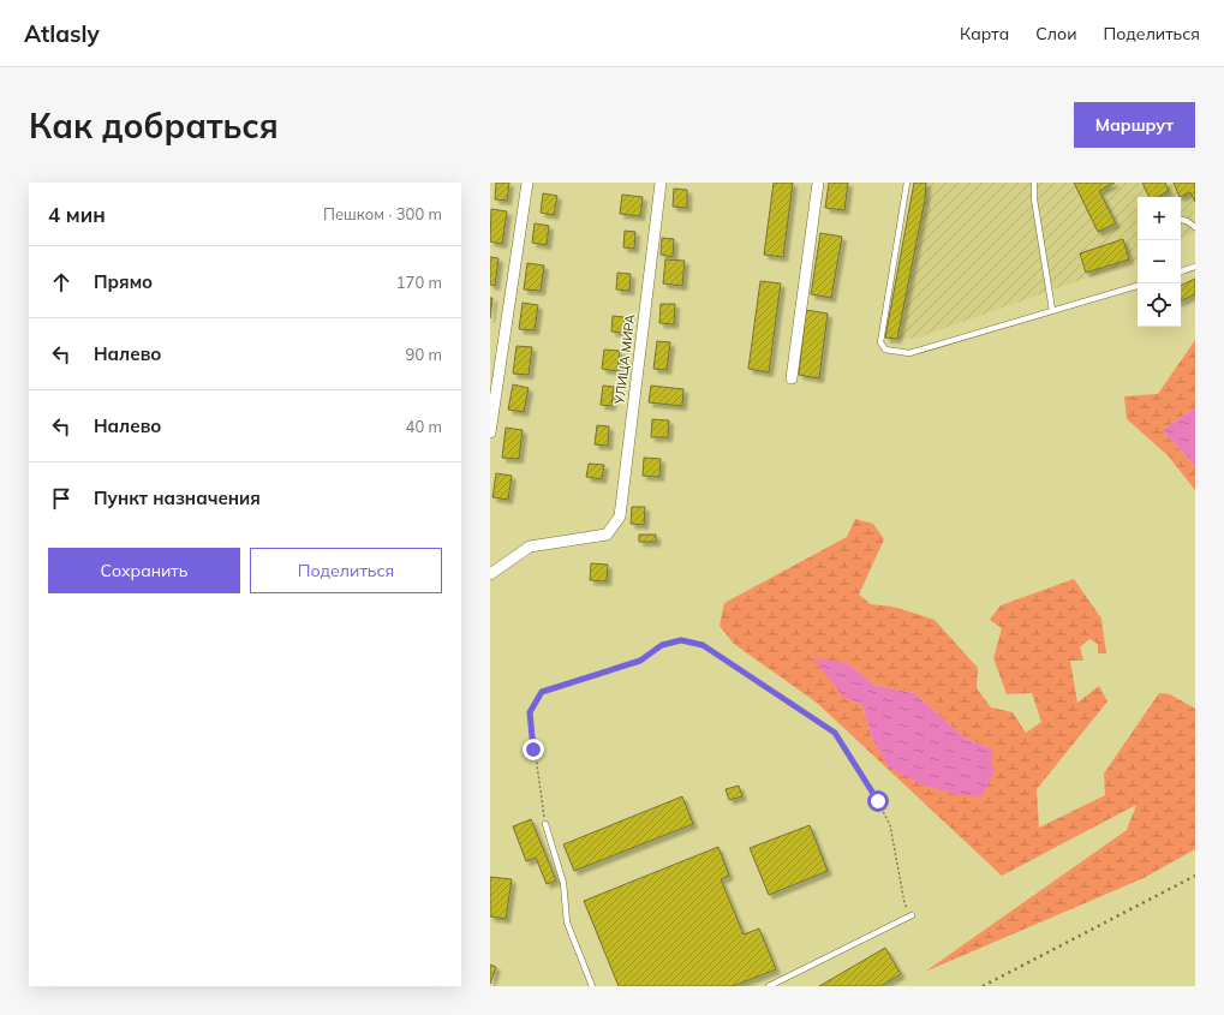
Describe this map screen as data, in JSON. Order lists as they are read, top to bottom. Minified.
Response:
{"streets":{"street":["УЛИЦА МИРА"]},"page":{"header":"Atlasly","nav":["Карта","Слои","Поделиться"],"buttons":["Маршрут",["Сохранить","Поделиться"]],"title":"Как добраться","heading":["4 мин","Пешком · 300 m"],"map_buttons":["+","−"],"list":[["Прямо","170 m"],["Налево","90 m"],["Налево","40 m"],"Пункт назначения"]}}
